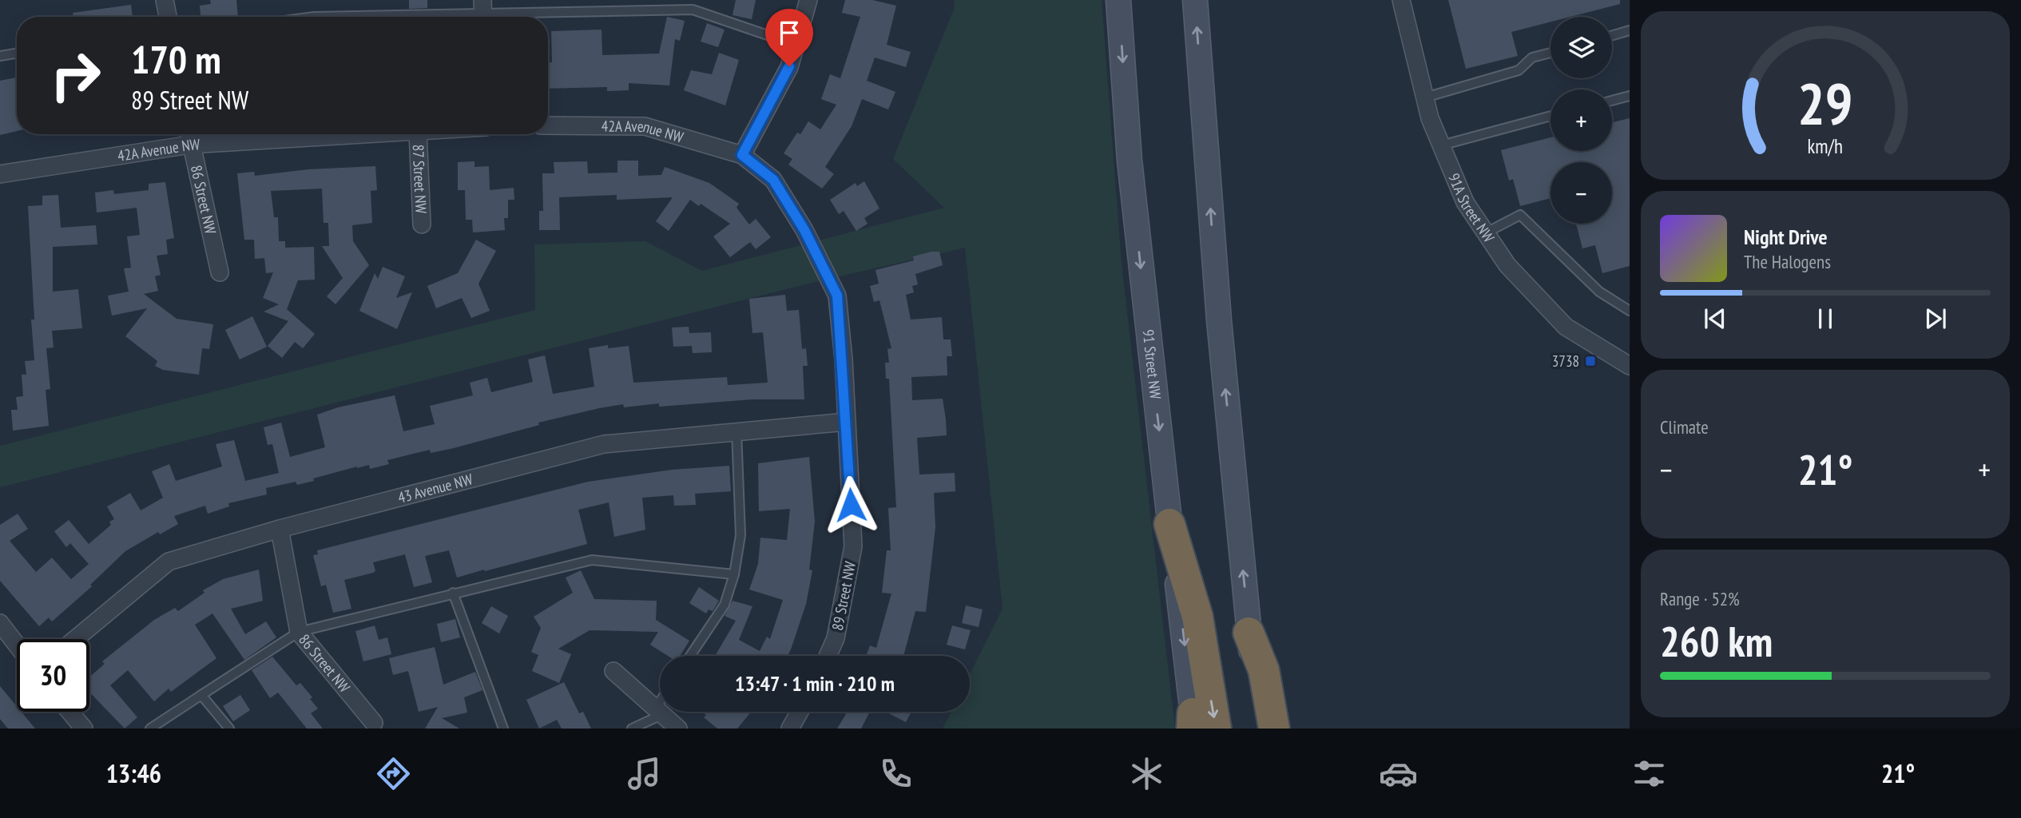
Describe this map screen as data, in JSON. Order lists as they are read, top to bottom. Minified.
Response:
{"streets":{"main road":["91 Street NW"],"street":["42A Avenue NW","87 Street NW","86 Street NW","91A Street NW","43 Avenue NW","89 Street NW"]},"crossings":[["42A Avenue NW","86 Street NW"],["42A Avenue NW","89 Street NW"],["86 Street NW","43 Avenue NW"],["43 Avenue NW","89 Street NW"]],"places":{"transit":["3738"]},"page":{"map_buttons":["+","−"],"turn":["170 m","89 Street NW"],"song":["Night Drive","The Halogens"],"tile":["Climate",["Range · 52%","260 km"]],"heat":["−","21°","+"],"limit":"30","trip":"13:47 · 1 min · 210 m","tabs":["13:46","21°"],"gauge":["29","km/h"]}}
